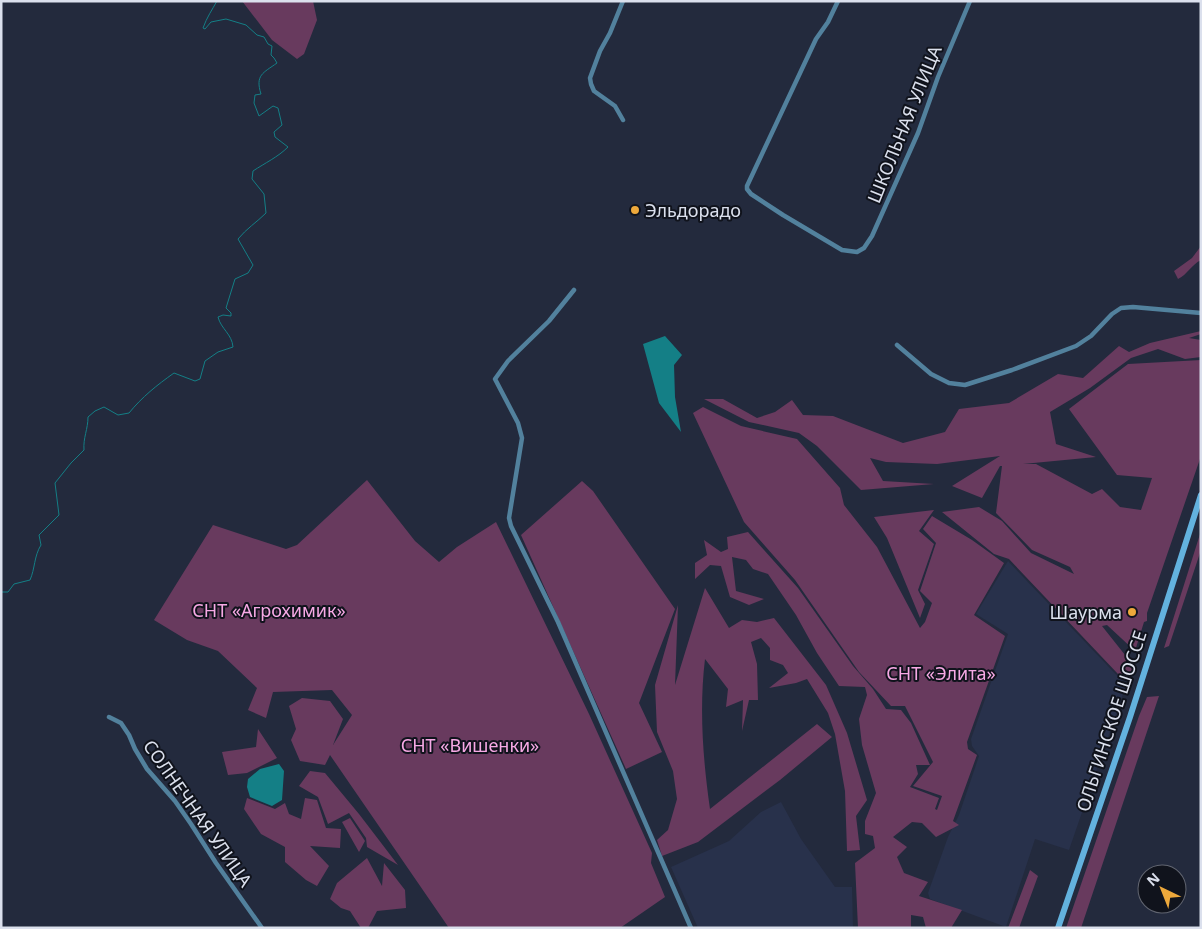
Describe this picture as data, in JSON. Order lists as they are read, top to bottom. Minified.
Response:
{"streets":{"main road":["ОЛЬГИНСКОЕ ШОССЕ"],"street":["ШКОЛЬНАЯ УЛИЦА","СОЛНЕЧНАЯ УЛИЦА"]},"parks":["СНТ «Агрохимик»","СНТ «Элита»","СНТ «Вишенки»"],"places":["Эльдорадо","Шаурма"],"north":"top left"}
